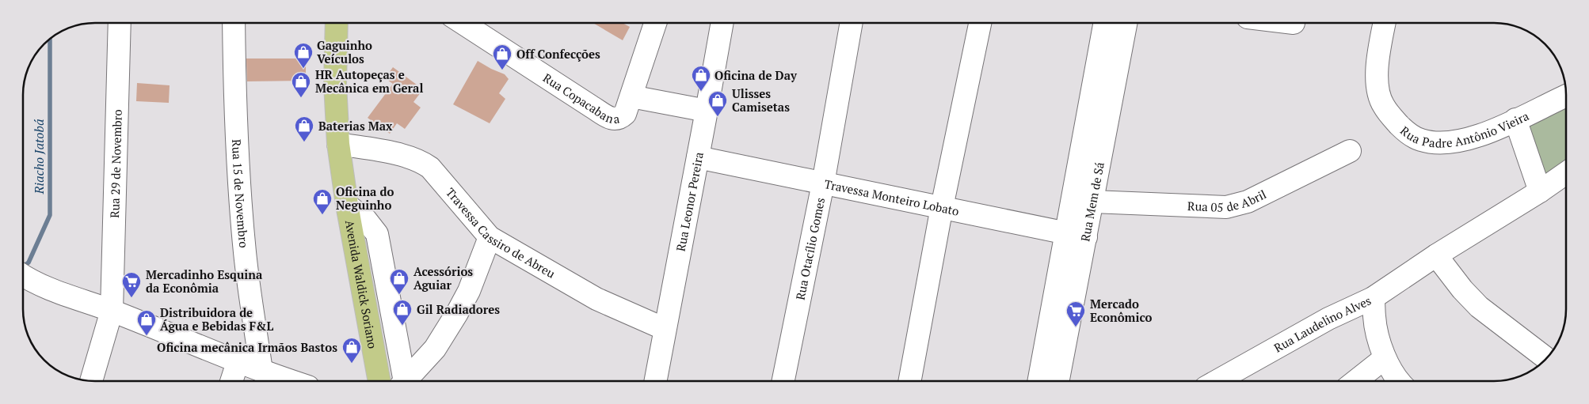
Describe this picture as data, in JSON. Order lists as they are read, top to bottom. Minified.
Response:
{"streets":{"main road":["Avenida Waldick Soriano"],"street":["Rua Copacabana","Rua Padre Antônio Vieira","Rua 29 de Novembro","Rua 15 de Novembro","Travessa Monteiro Lobato","Rua 05 de Abril","Rua Leonor Pereira","Rua Mem de Sá","Travessa Cassiro de Abreu","Rua Otacílio Gomes","Rua Laudelino Alves"]},"crossings":[["Travessa Monteiro Lobato","Rua Leonor Pereira"],["Travessa Monteiro Lobato","Rua Mem de Sá"],["Travessa Monteiro Lobato","Rua Otacílio Gomes"],["Rua 05 de Abril","Rua Mem de Sá"],["Rua Leonor Pereira","Travessa Cassiro de Abreu"],["Travessa Cassiro de Abreu","Avenida Waldick Soriano"]],"water":["Riacho Jatobá"],"places":{"shop":["Gaguinho Veículos","Off Confecções","Oficina de Day","HR Autopeças e Mecânica em Geral","Ulisses Camisetas","Baterias Max","Oficina do Neguinho","Acessórios Aguiar","Gil Radiadores","Distribuidora de Água e Bebidas F&L","Oficina mecânica Irmãos Bastos"],"supermarket":["Mercadinho Esquina da Econômia","Mercado Econômico"]}}
